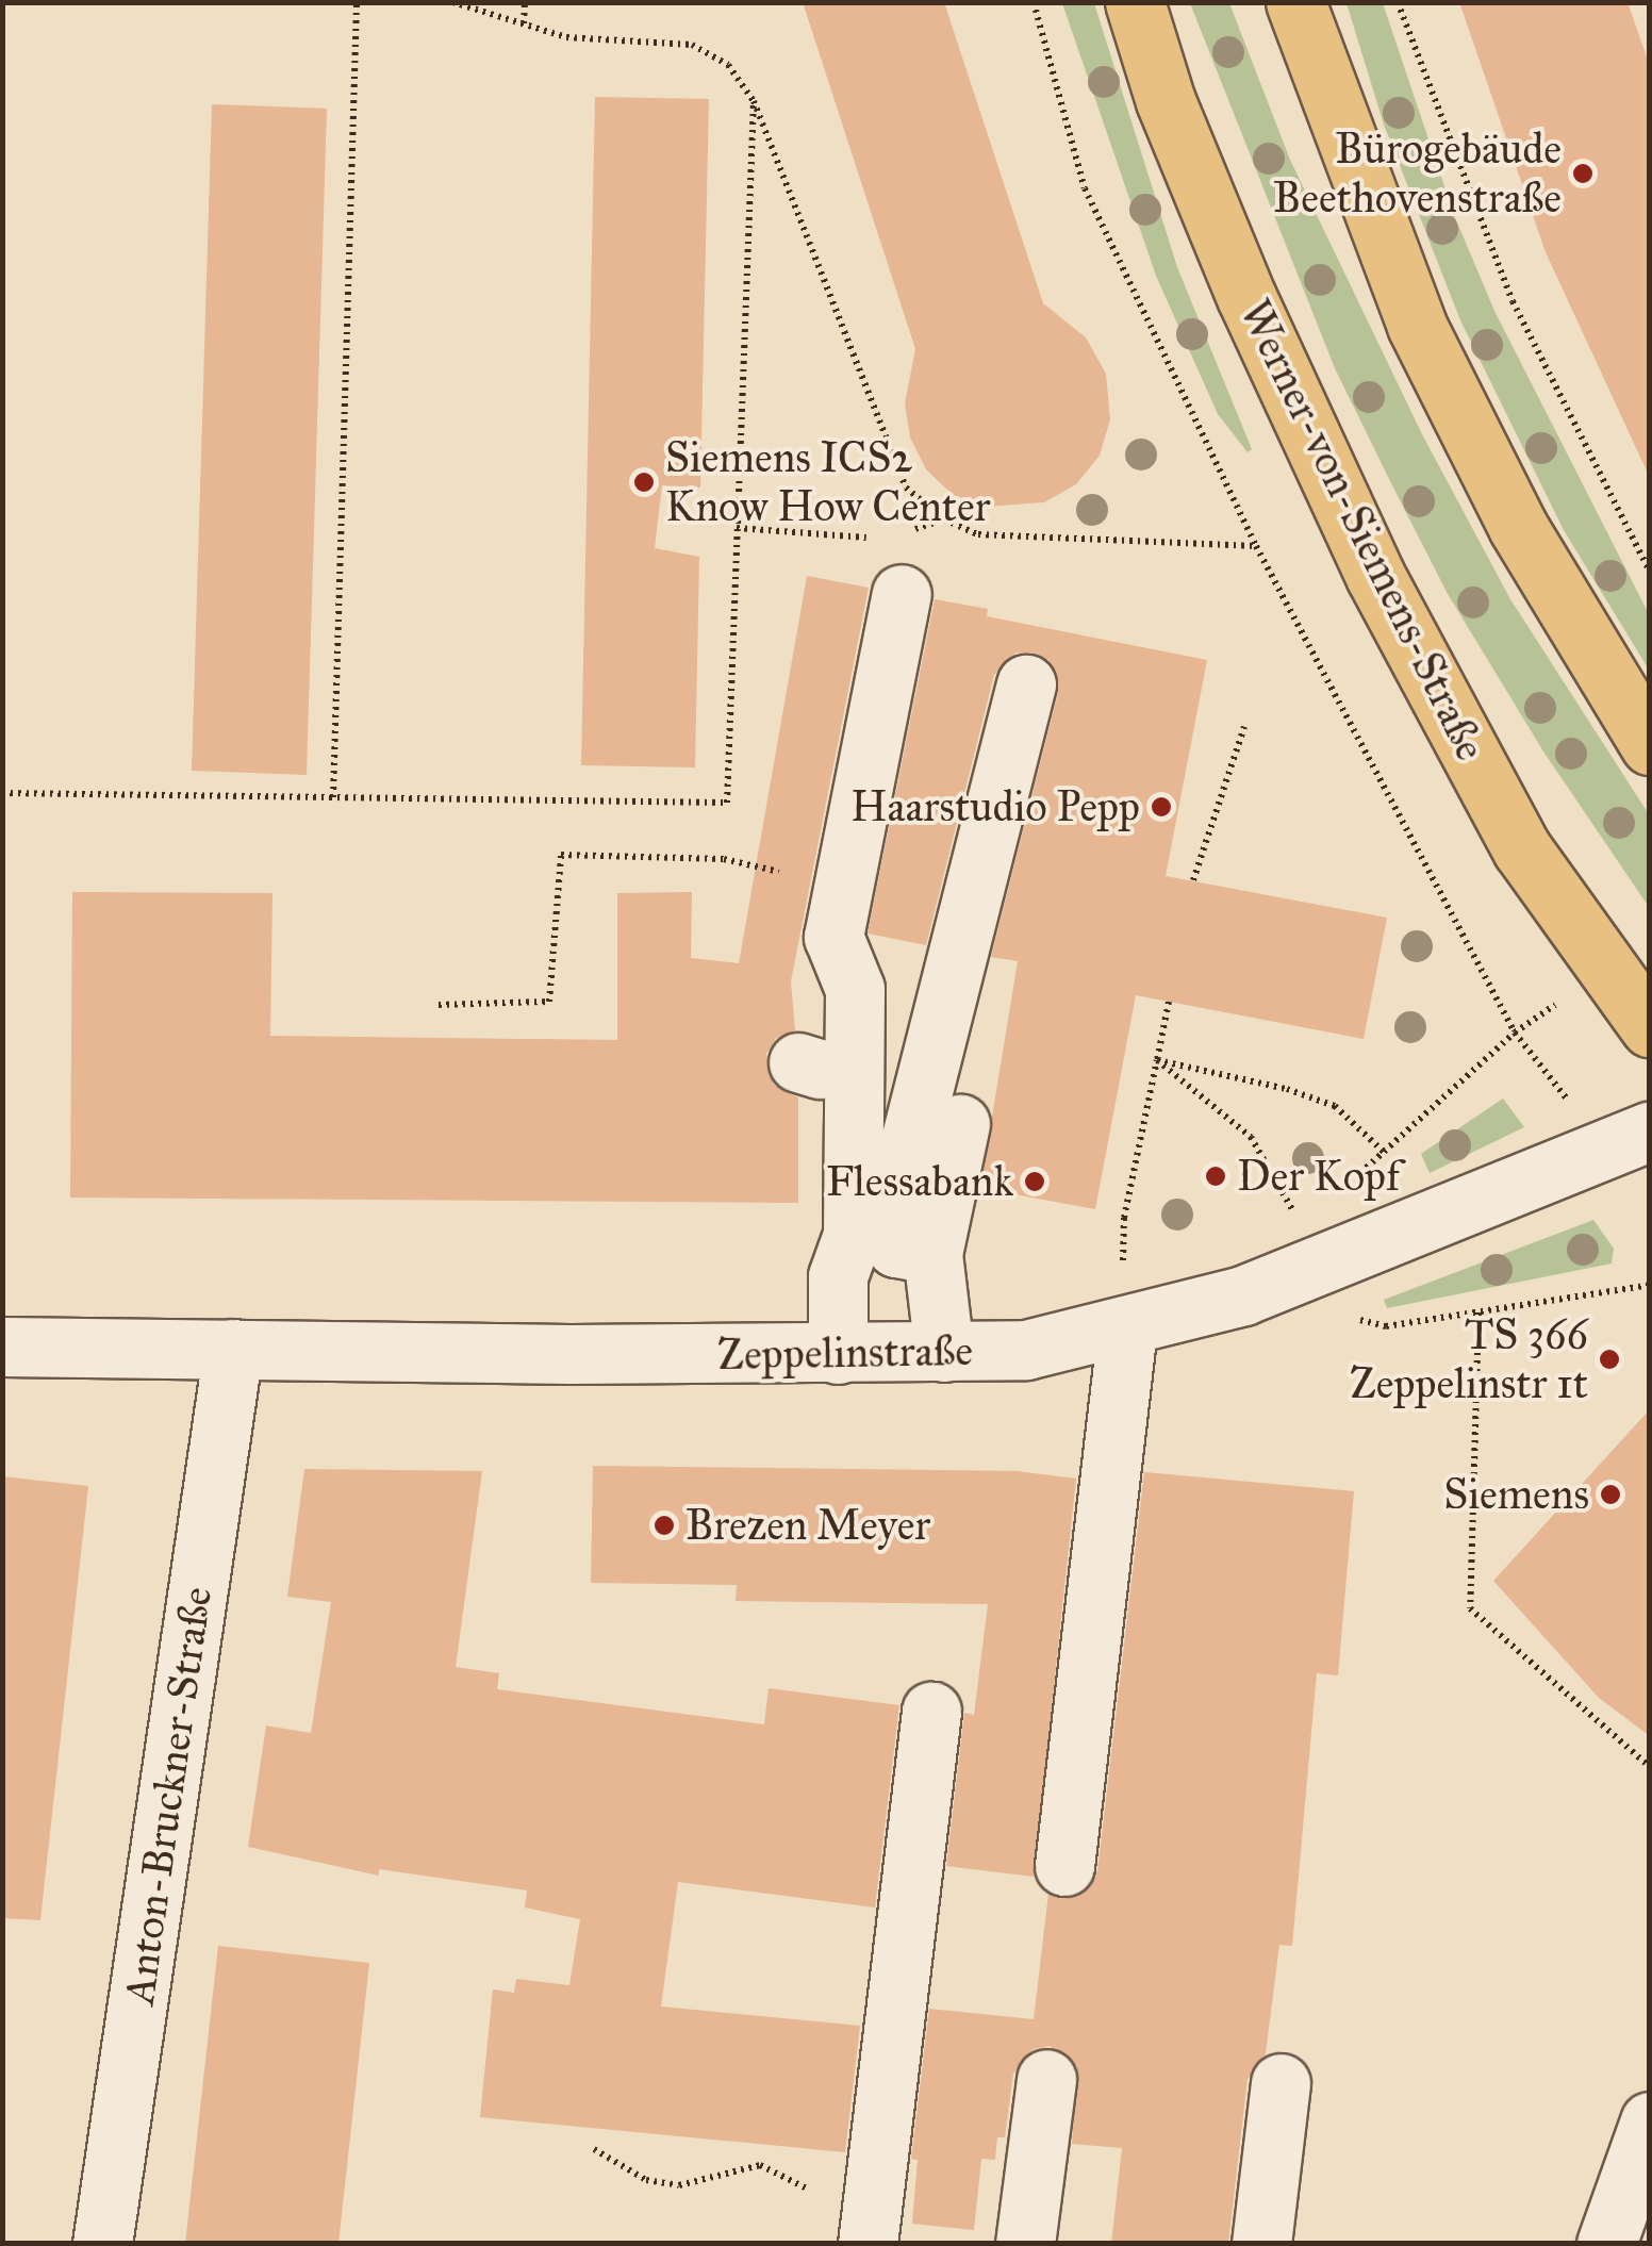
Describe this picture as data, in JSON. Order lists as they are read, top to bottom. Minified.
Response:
{"streets":{"main road":["Werner-von-Siemens-Straße"],"street":["Zeppelinstraße","Anton-Bruckner-Straße"]},"crossings":[["Zeppelinstraße","Anton-Bruckner-Straße"]],"places":["Bürogebäude Beethovenstraße","Siemens ICS2 Know How Center","Haarstudio Pepp","Der Kopf","Flessabank","TS 366 Zeppelinstr 1t","Siemens","Brezen Meyer"]}
